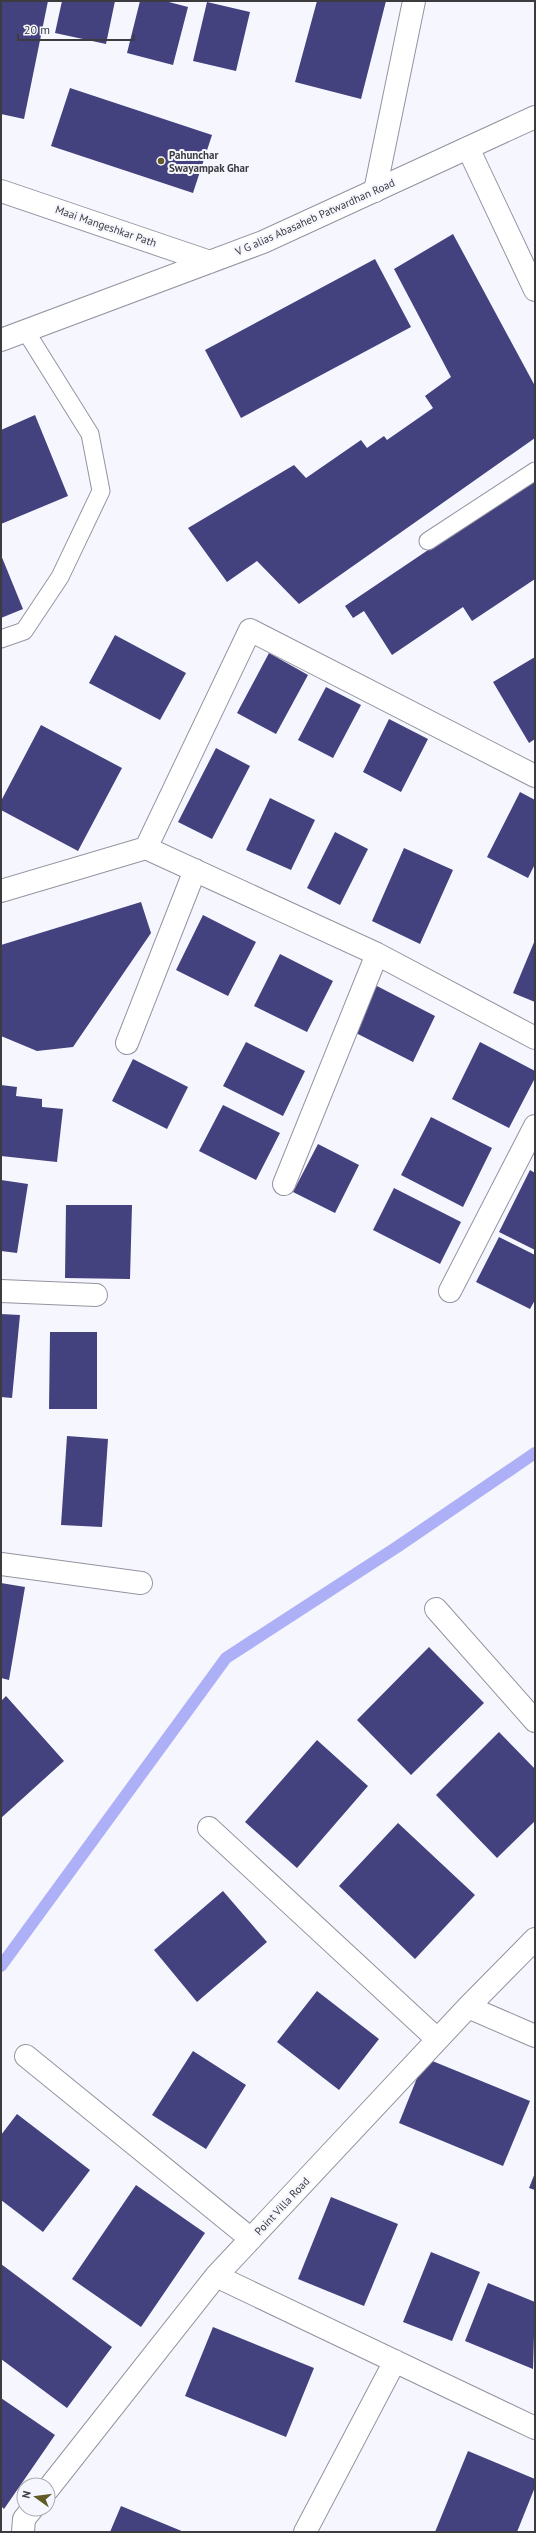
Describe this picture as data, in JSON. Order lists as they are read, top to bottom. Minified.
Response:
{"streets":{"street":["V G alias Abasaheb Patwardhan Road","Maai Mangeshkar Path","Point Villa Road"]},"crossings":[["V G alias Abasaheb Patwardhan Road","Maai Mangeshkar Path"]],"places":["Pahunchar Swayampak Ghar"],"scale_bar":"20 m","north":"left"}
